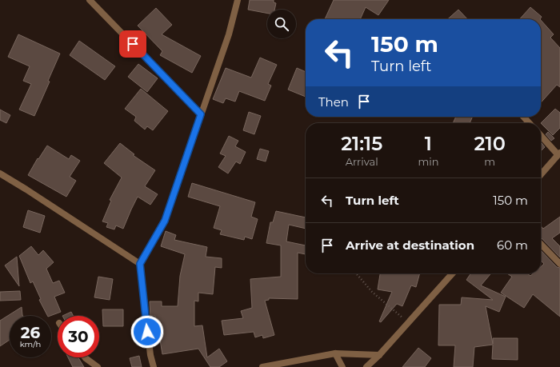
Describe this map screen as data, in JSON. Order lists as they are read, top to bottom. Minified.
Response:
{"page":{"turn":["150 m","Turn left"],"then":"Then","eta":["21:15","Arrival","1","min","210","m"],"list":[{"name":"Turn left","value":"150 m"},{"name":"Arrive at destination","value":"60 m"}],"speed":"26 km/h","limit":"30"}}
